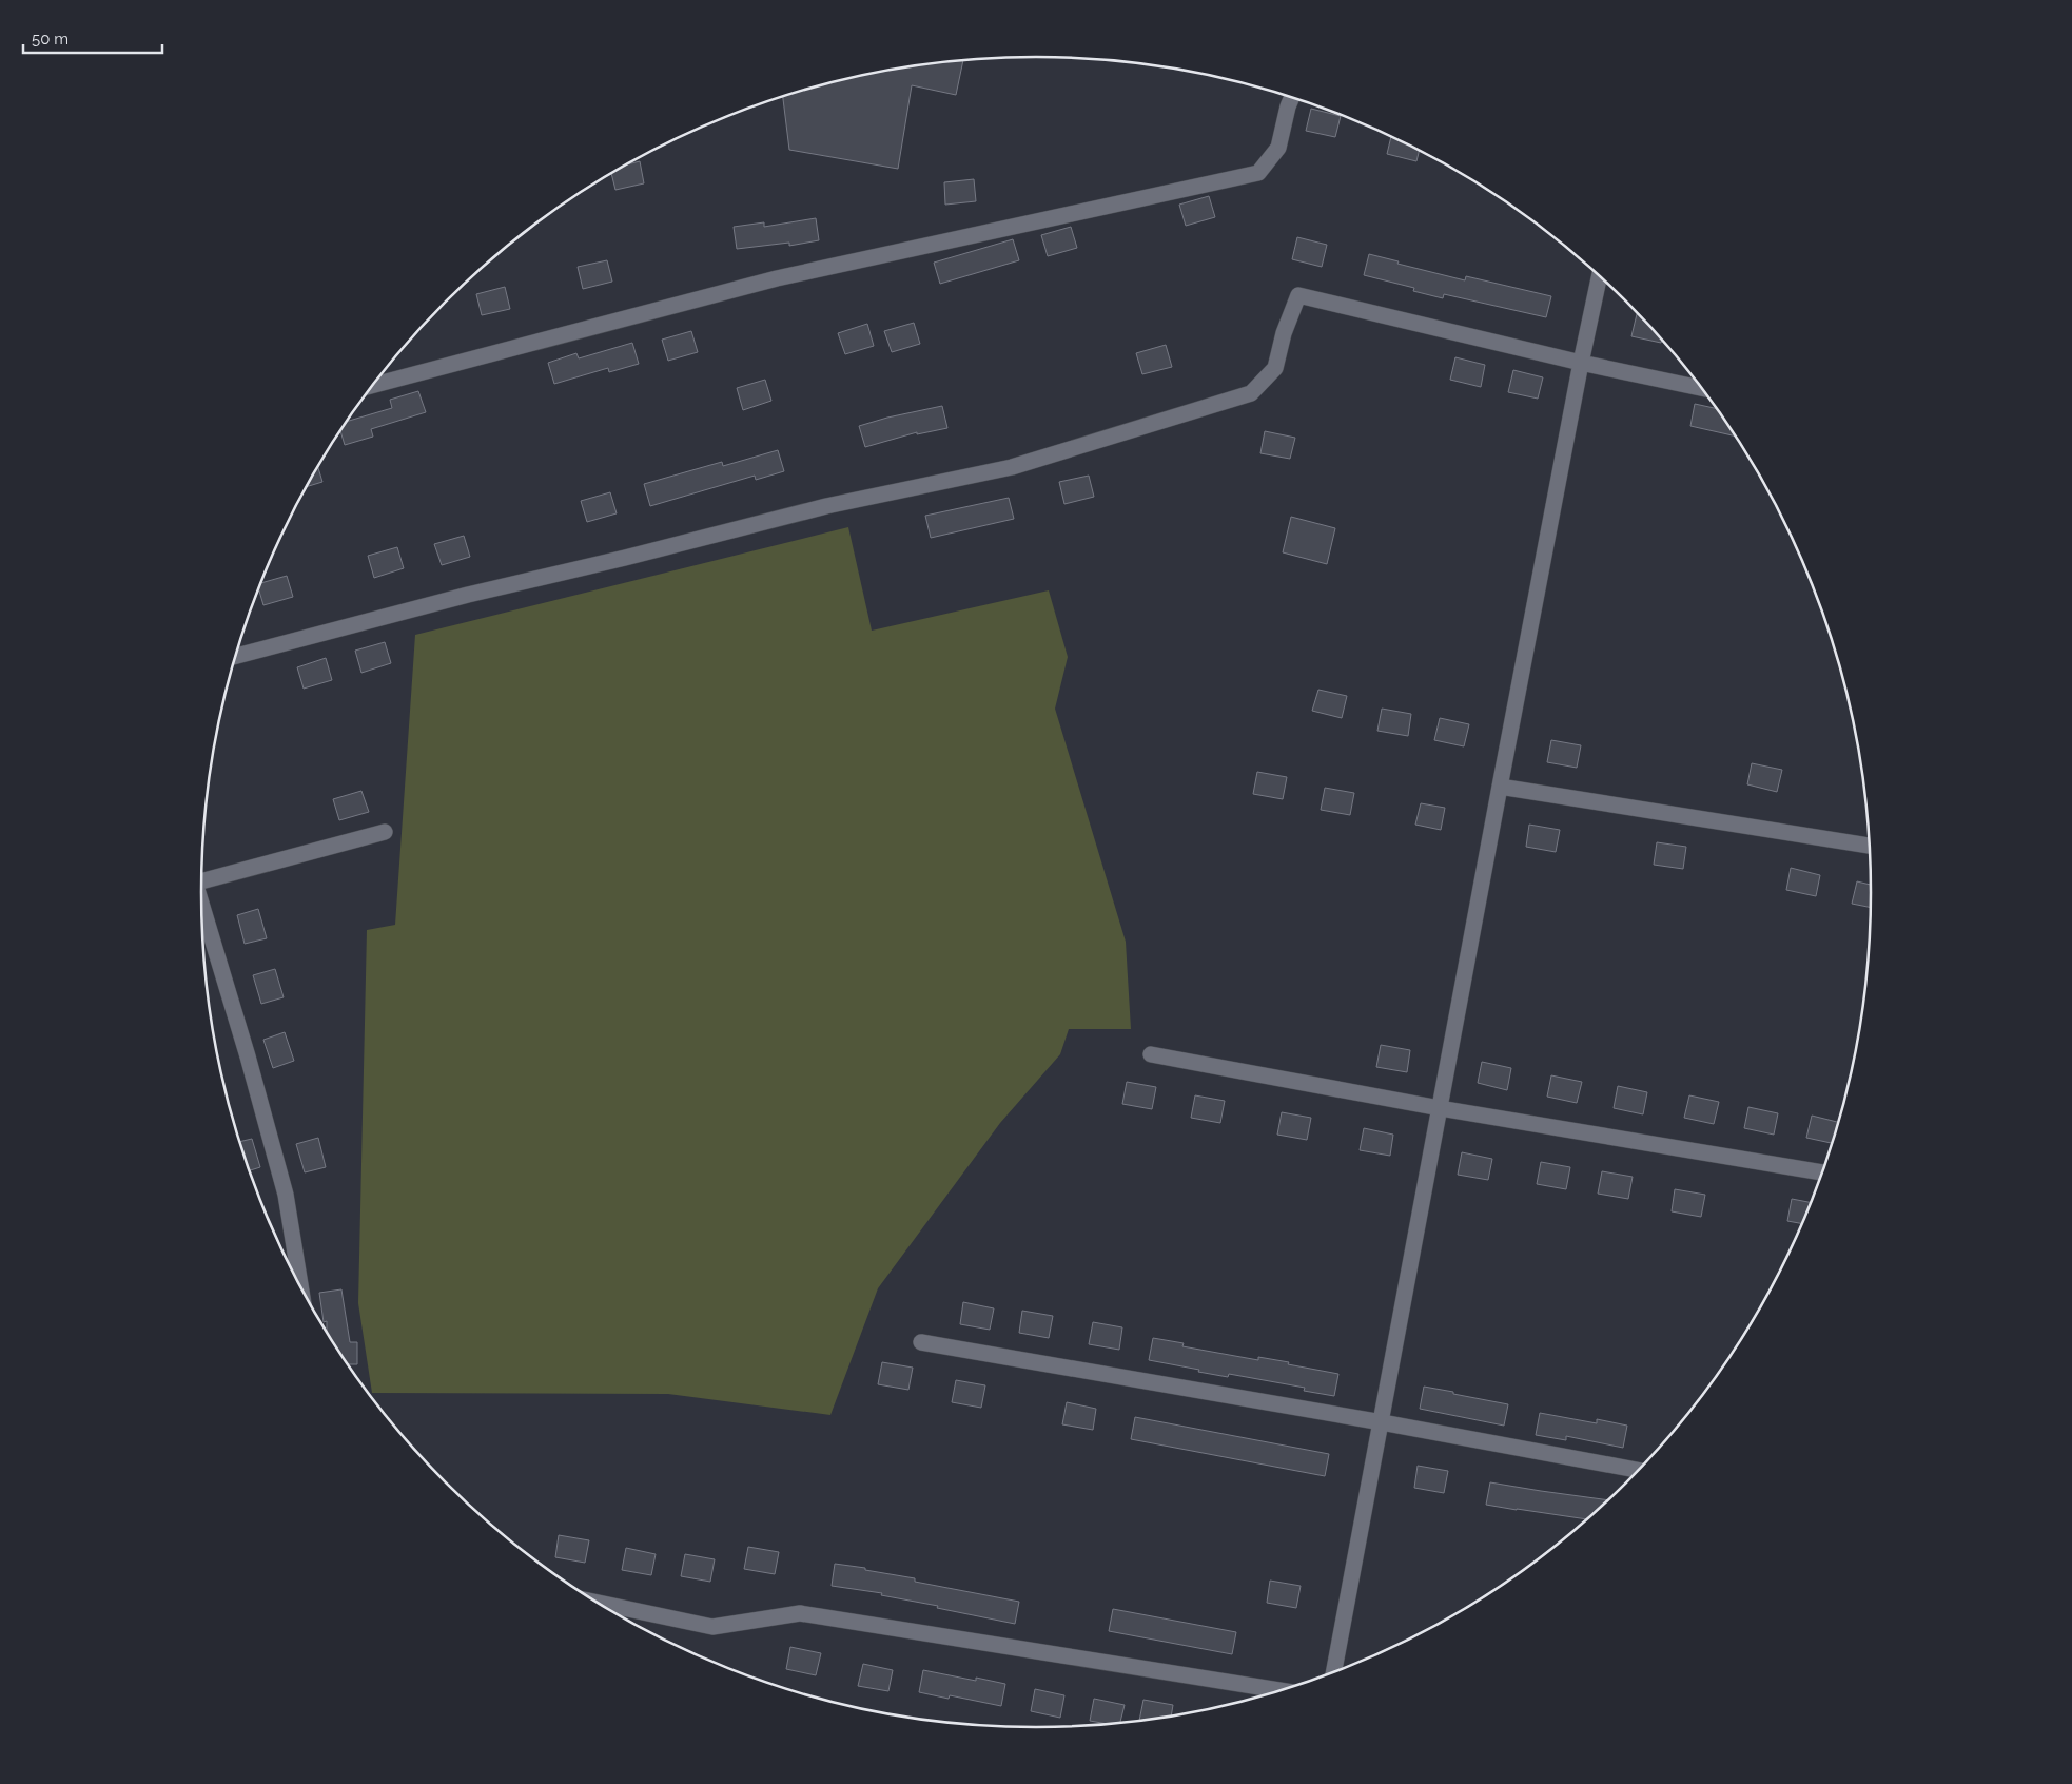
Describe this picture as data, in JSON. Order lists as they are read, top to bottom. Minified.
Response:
{"scale_bar":"50 m"}
